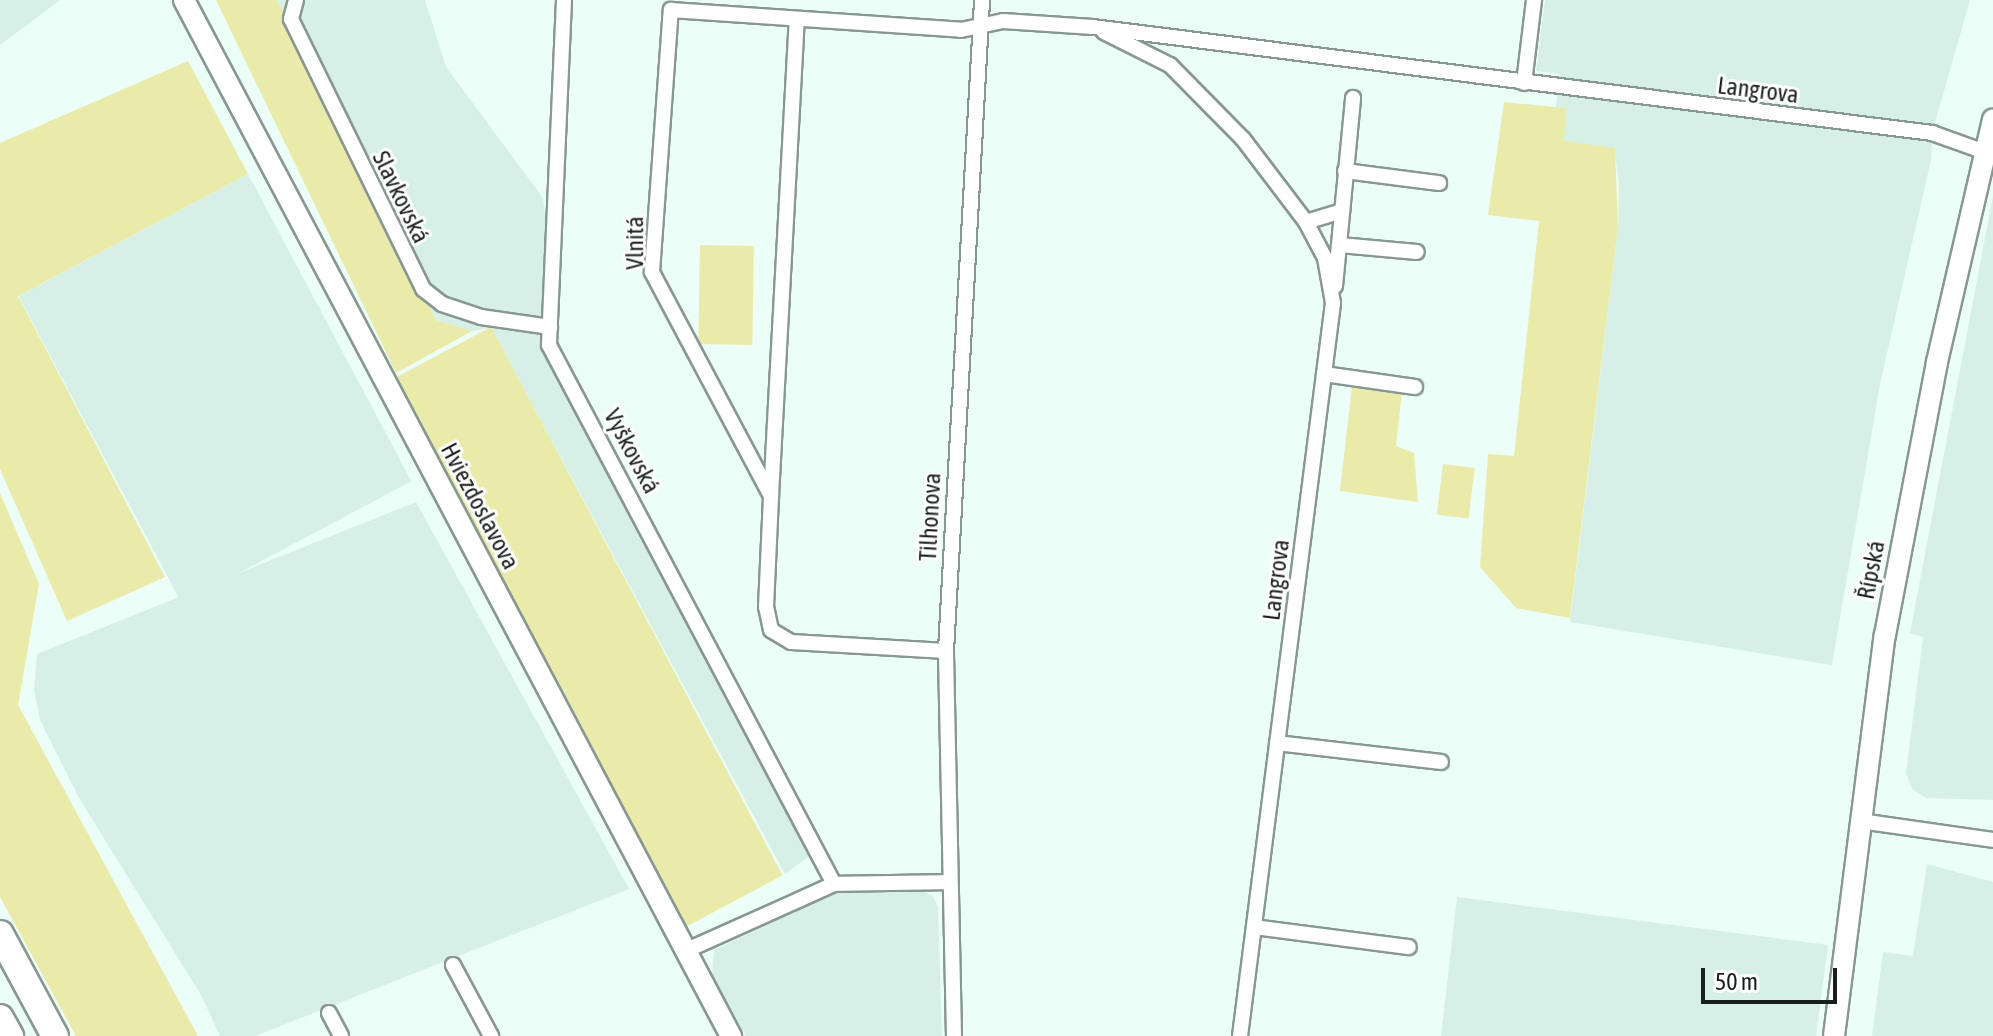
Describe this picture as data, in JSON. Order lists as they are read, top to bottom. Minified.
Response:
{"streets":{"main road":["Hviezdoslavova","Řípská"],"street":["Langrova","Slavkovská","Vlnitá","Vyškovská","Tilhonova"]},"crossings":[["Langrova","Vlnitá"],["Langrova","Tilhonova"],["Langrova","Řípská"],["Slavkovská","Vyškovská"],["Vlnitá","Tilhonova"]],"scale_bar":"50 m"}
